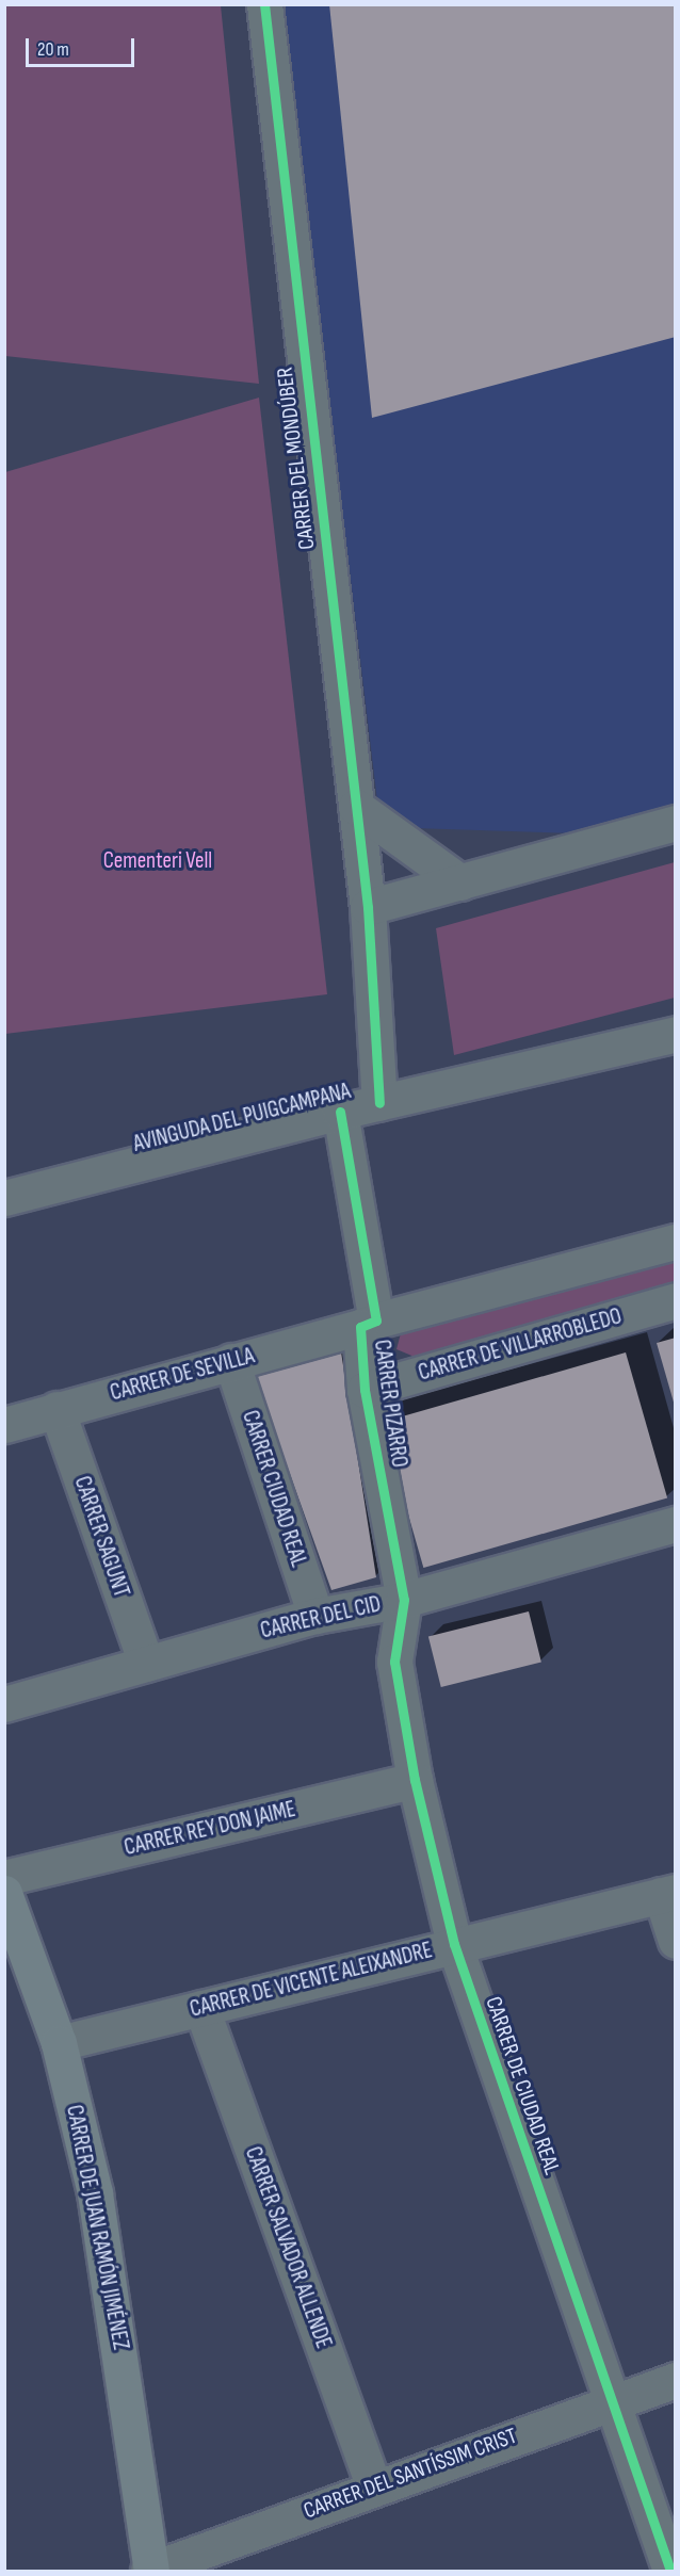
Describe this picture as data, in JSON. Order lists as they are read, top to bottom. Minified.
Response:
{"streets":{"street":["CARRER DEL MONDÚBER","AVINGUDA DEL PUIGCAMPANA","CARRER DE VILLARROBLEDO","CARRER DE SEVILLA","CARRER PIZARRO","CARRER CIUDAD REAL","CARRER SAGUNT","CARRER DEL CID","CARRER REY DON JAIME","CARRER DE VICENTE ALEIXANDRE","CARRER DE CIUDAD REAL","CARRER DE JUAN RAMÓN JIMÉNEZ","CARRER SALVADOR ALLENDE","CARRER DEL SANTÍSSIM CRIST"]},"crossings":[["AVINGUDA DEL PUIGCAMPANA","CARRER PIZARRO"],["CARRER DE VILLARROBLEDO","CARRER PIZARRO"],["CARRER DE SEVILLA","CARRER PIZARRO"],["CARRER DE SEVILLA","CARRER CIUDAD REAL"],["CARRER DE SEVILLA","CARRER SAGUNT"],["CARRER PIZARRO","CARRER DEL CID"],["CARRER PIZARRO","CARRER DE CIUDAD REAL"],["CARRER CIUDAD REAL","CARRER DEL CID"],["CARRER SAGUNT","CARRER DEL CID"],["CARRER DEL CID","CARRER DE CIUDAD REAL"],["CARRER REY DON JAIME","CARRER DE CIUDAD REAL"],["CARRER DE VICENTE ALEIXANDRE","CARRER DE CIUDAD REAL"],["CARRER DE VICENTE ALEIXANDRE","CARRER DE JUAN RAMÓN JIMÉNEZ"],["CARRER DE VICENTE ALEIXANDRE","CARRER SALVADOR ALLENDE"],["CARRER DE CIUDAD REAL","CARRER DEL SANTÍSSIM CRIST"],["CARRER DE JUAN RAMÓN JIMÉNEZ","CARRER DEL SANTÍSSIM CRIST"],["CARRER SALVADOR ALLENDE","CARRER DEL SANTÍSSIM CRIST"]],"parks":["Cementeri Vell"],"scale_bar":"20 m"}
